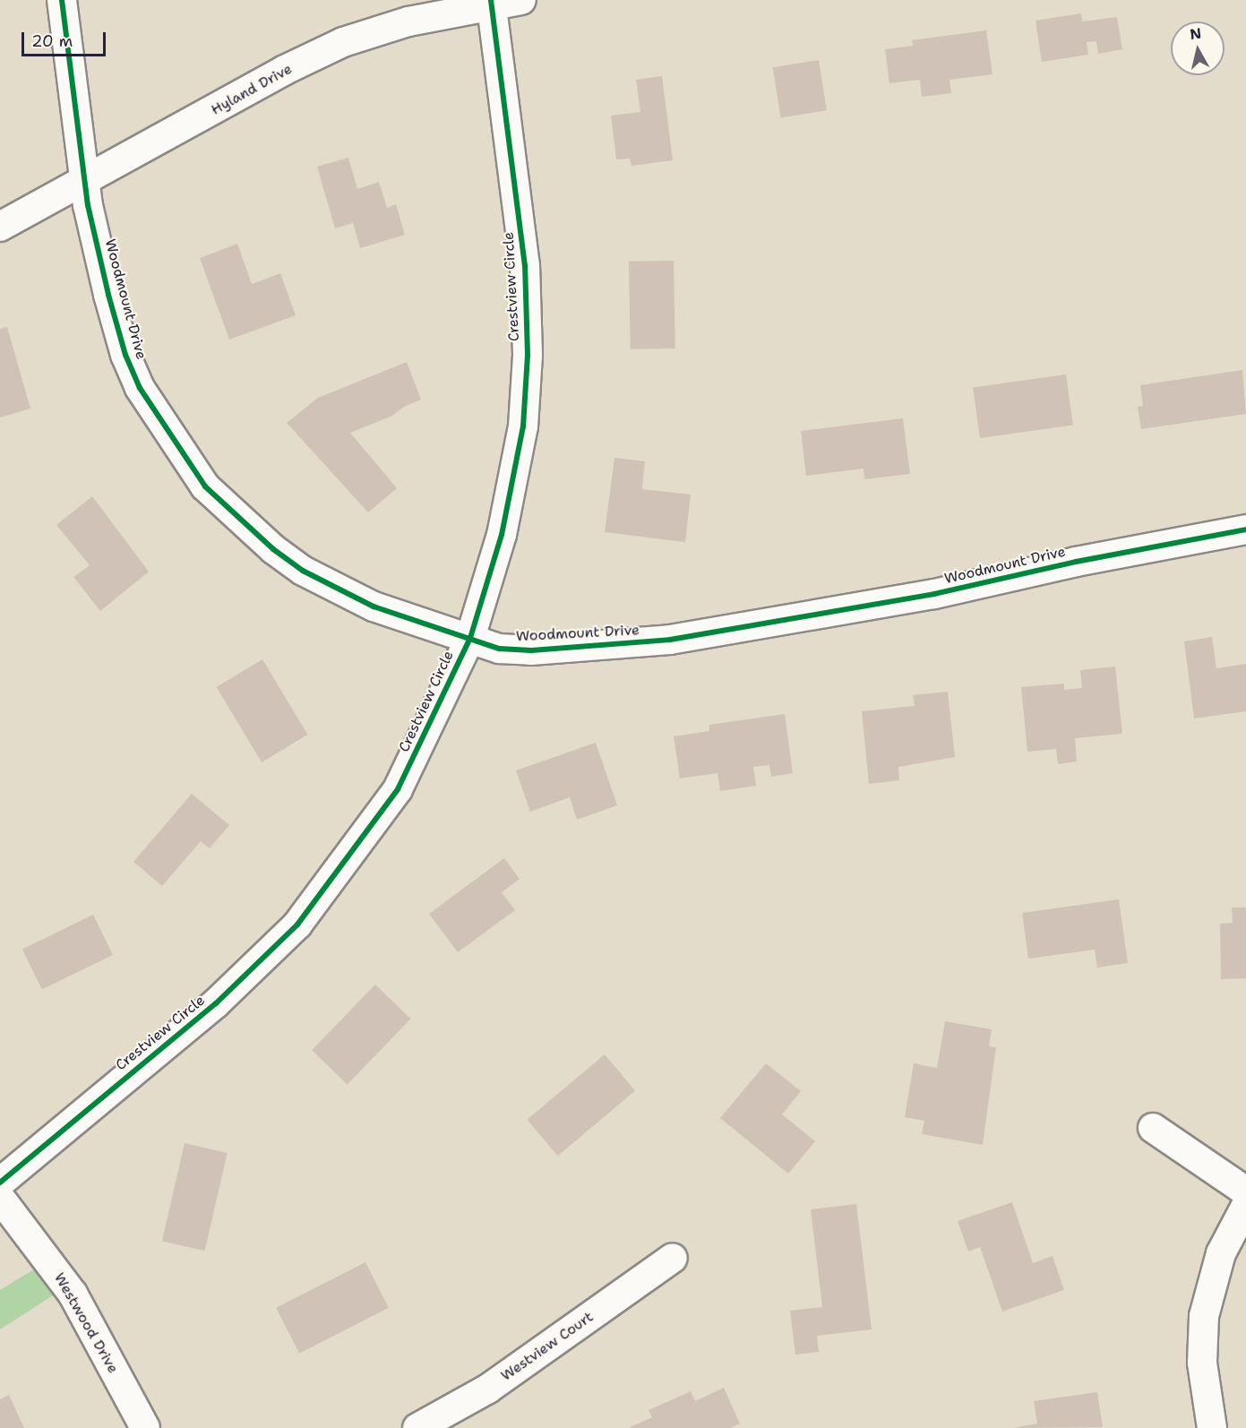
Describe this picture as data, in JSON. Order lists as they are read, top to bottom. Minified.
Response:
{"streets":{"street":["Hyland Drive","Crestview Circle","Woodmount Drive","Westwood Drive","Westview Court"]},"crossings":[["Hyland Drive","Crestview Circle"],["Hyland Drive","Woodmount Drive"],["Crestview Circle","Woodmount Drive"]],"scale_bar":"20 m","north":"top"}
